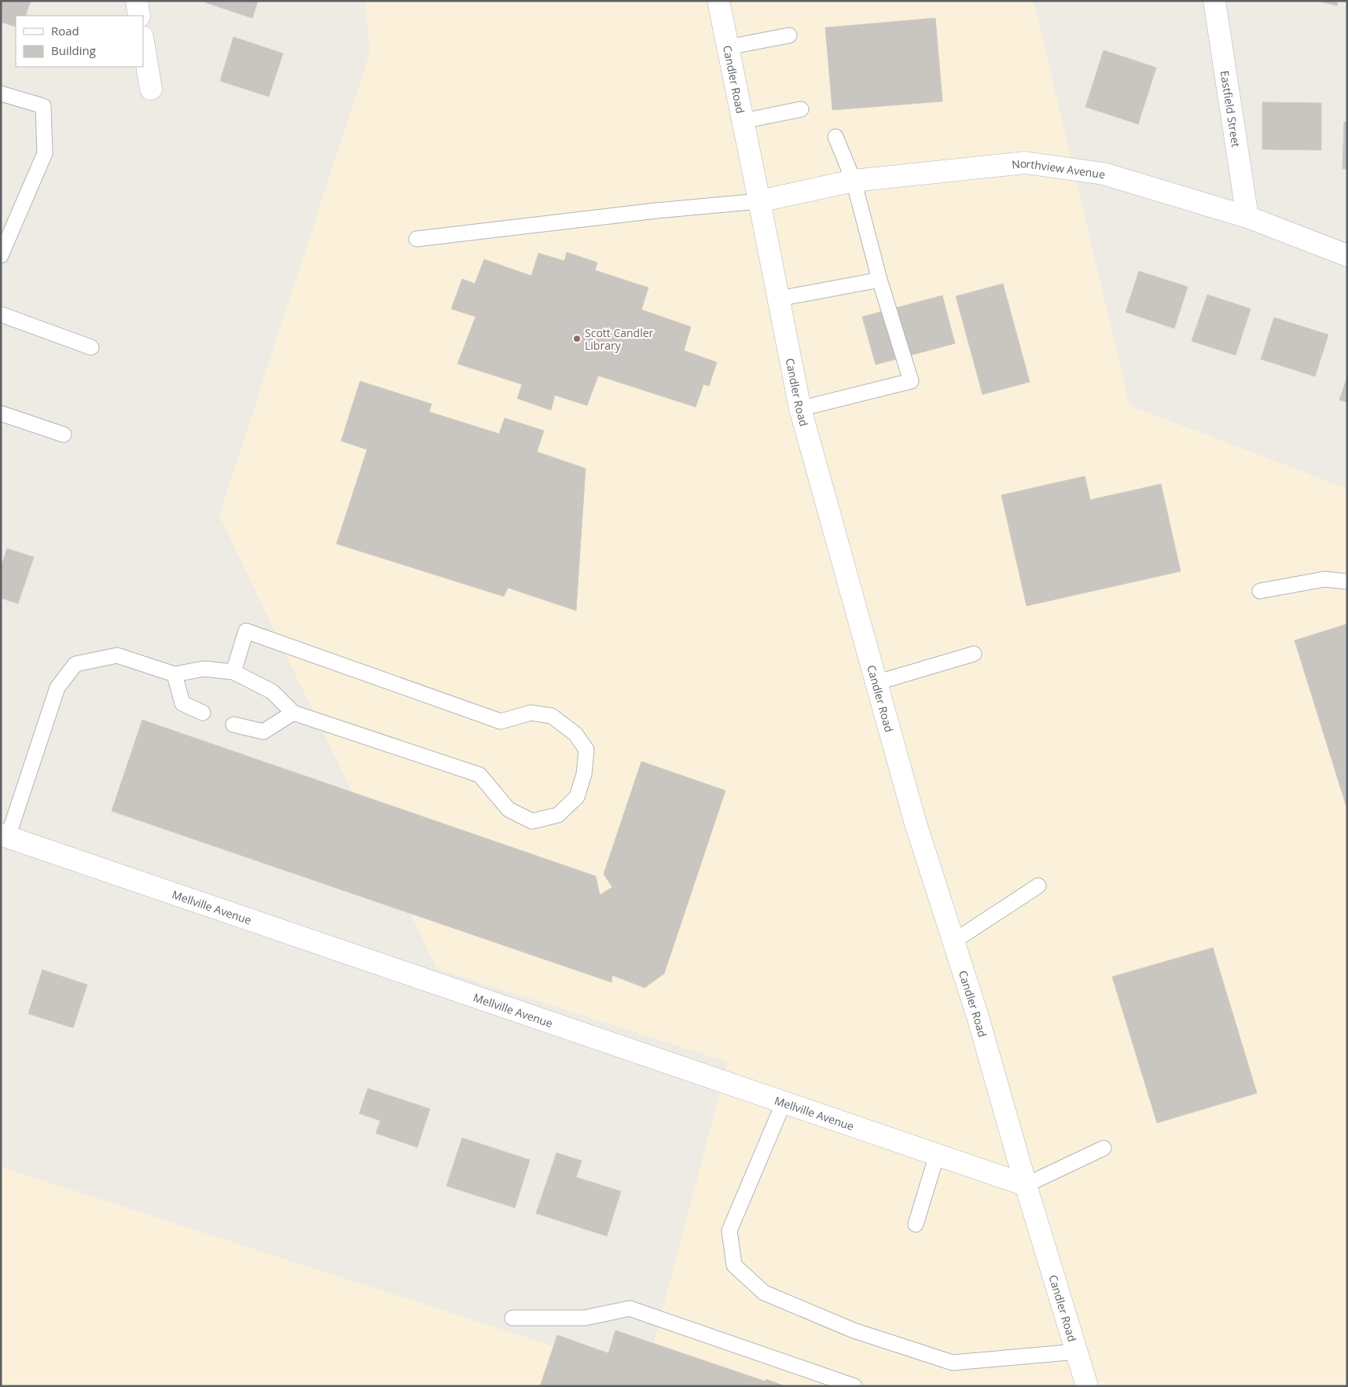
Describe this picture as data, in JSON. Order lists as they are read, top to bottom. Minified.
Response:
{"streets":{"street":["Candler Road","Eastfield Street","Northview Avenue","Mellville Avenue"]},"crossings":[["Candler Road","Northview Avenue"],["Candler Road","Mellville Avenue"],["Eastfield Street","Northview Avenue"]],"places":["Scott Candler Library"],"legend":["Road","Building"]}
